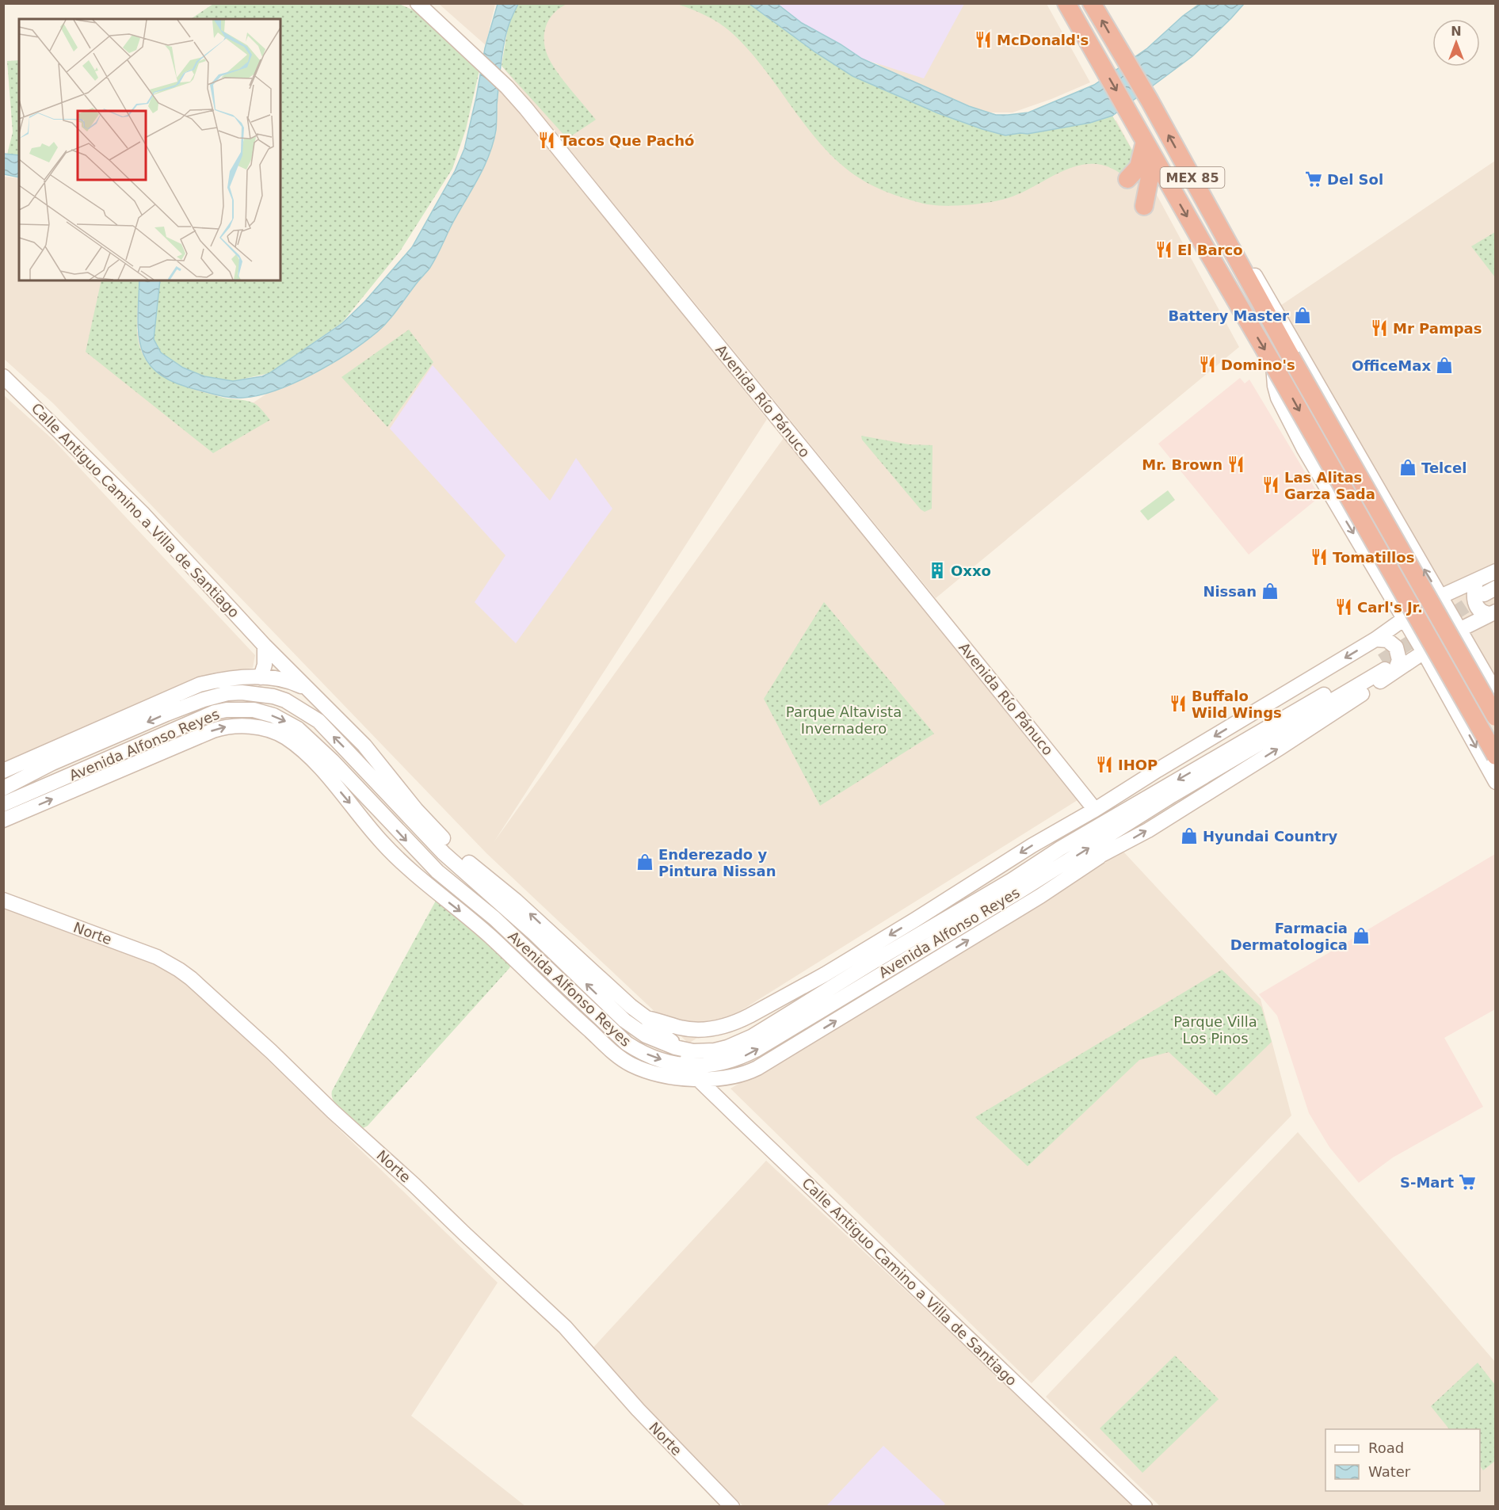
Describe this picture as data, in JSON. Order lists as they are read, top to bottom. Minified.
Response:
{"streets":{"highway":["MEX 85"],"street":["Avenida Río Pánuco","Calle Antiguo Camino a Villa de Santiago","Avenida Alfonso Reyes","Norte"]},"crossings":[["Calle Antiguo Camino a Villa de Santiago","Avenida Alfonso Reyes"]],"parks":["Parque Altavista Invernadero","Parque Villa Los Pinos"],"places":{"restaurant":["McDonald's","Tacos Que Pachó","El Barco","Mr Pampas","Domino's","Mr. Brown","Las Alitas Garza Sada","Tomatillos","Carl's Jr.","Buffalo Wild Wings","IHOP"],"supermarket":["Del Sol","S-Mart"],"shop":["Battery Master","OfficeMax","Telcel","Nissan","Hyundai Country","Enderezado y Pintura Nissan","Farmacia Dermatologica"],"building":["Oxxo"]},"legend":["Road","Water"],"north":"top"}
